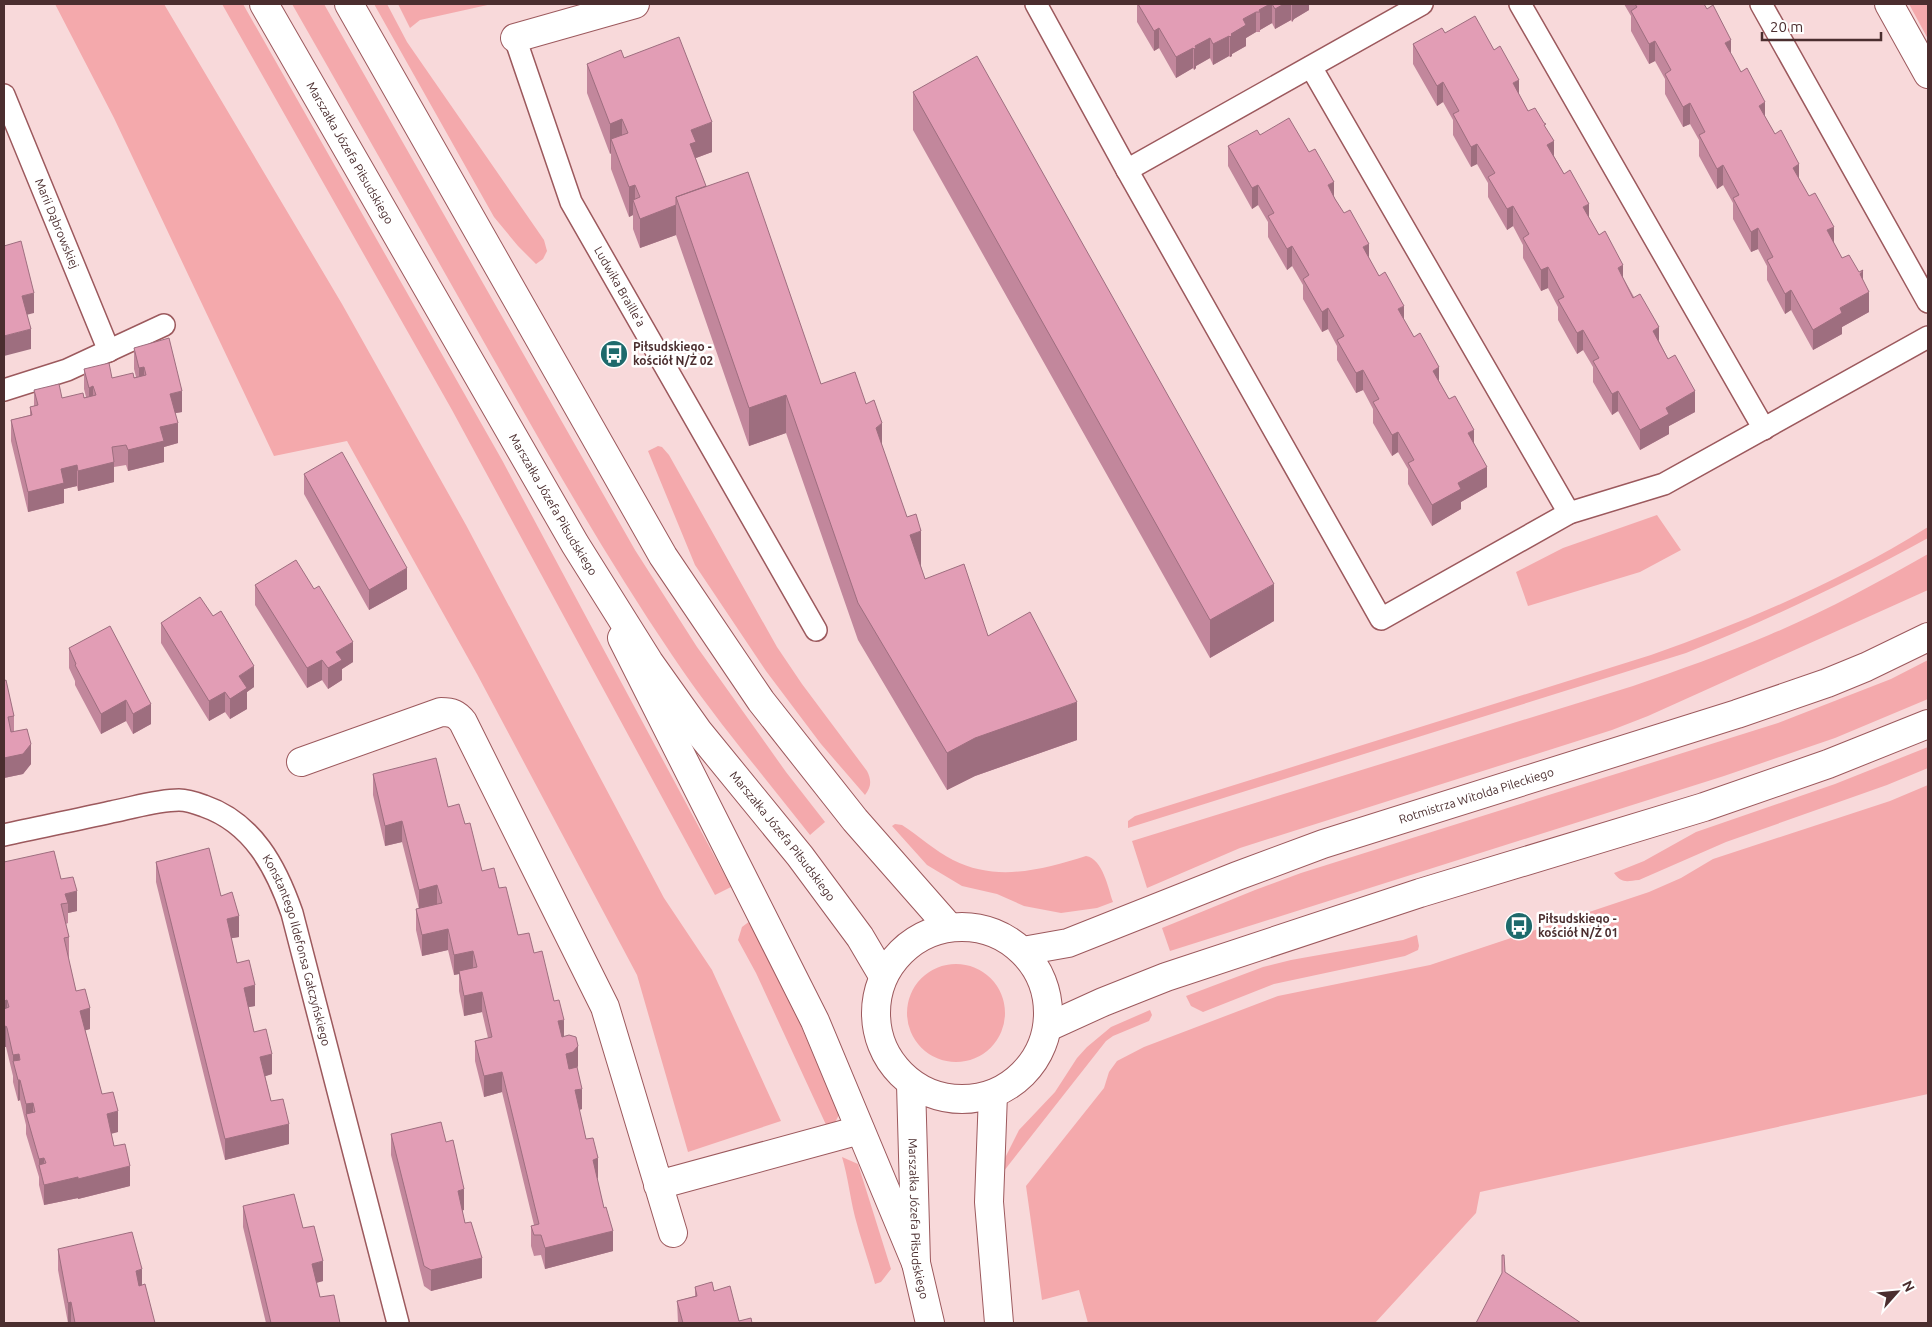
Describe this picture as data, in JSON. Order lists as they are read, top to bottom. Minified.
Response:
{"streets":{"main road":["Marszałka Józefa Piłsudskiego","Ludwika Braille'a","Rotmistrza Witolda Pileckiego"],"lane":["Marii Dąbrowskiej","Konstantego Ildefonsa Gałczyńskiego"]},"crossings":[["Marszałka Józefa Piłsudskiego","Rotmistrza Witolda Pileckiego"]],"places":{"bus stop":["Piłsudskiego - kościół N/Ż 02","Piłsudskiego - kościół N/Ż 01"]},"scale_bar":"20 m","north":"top right"}
